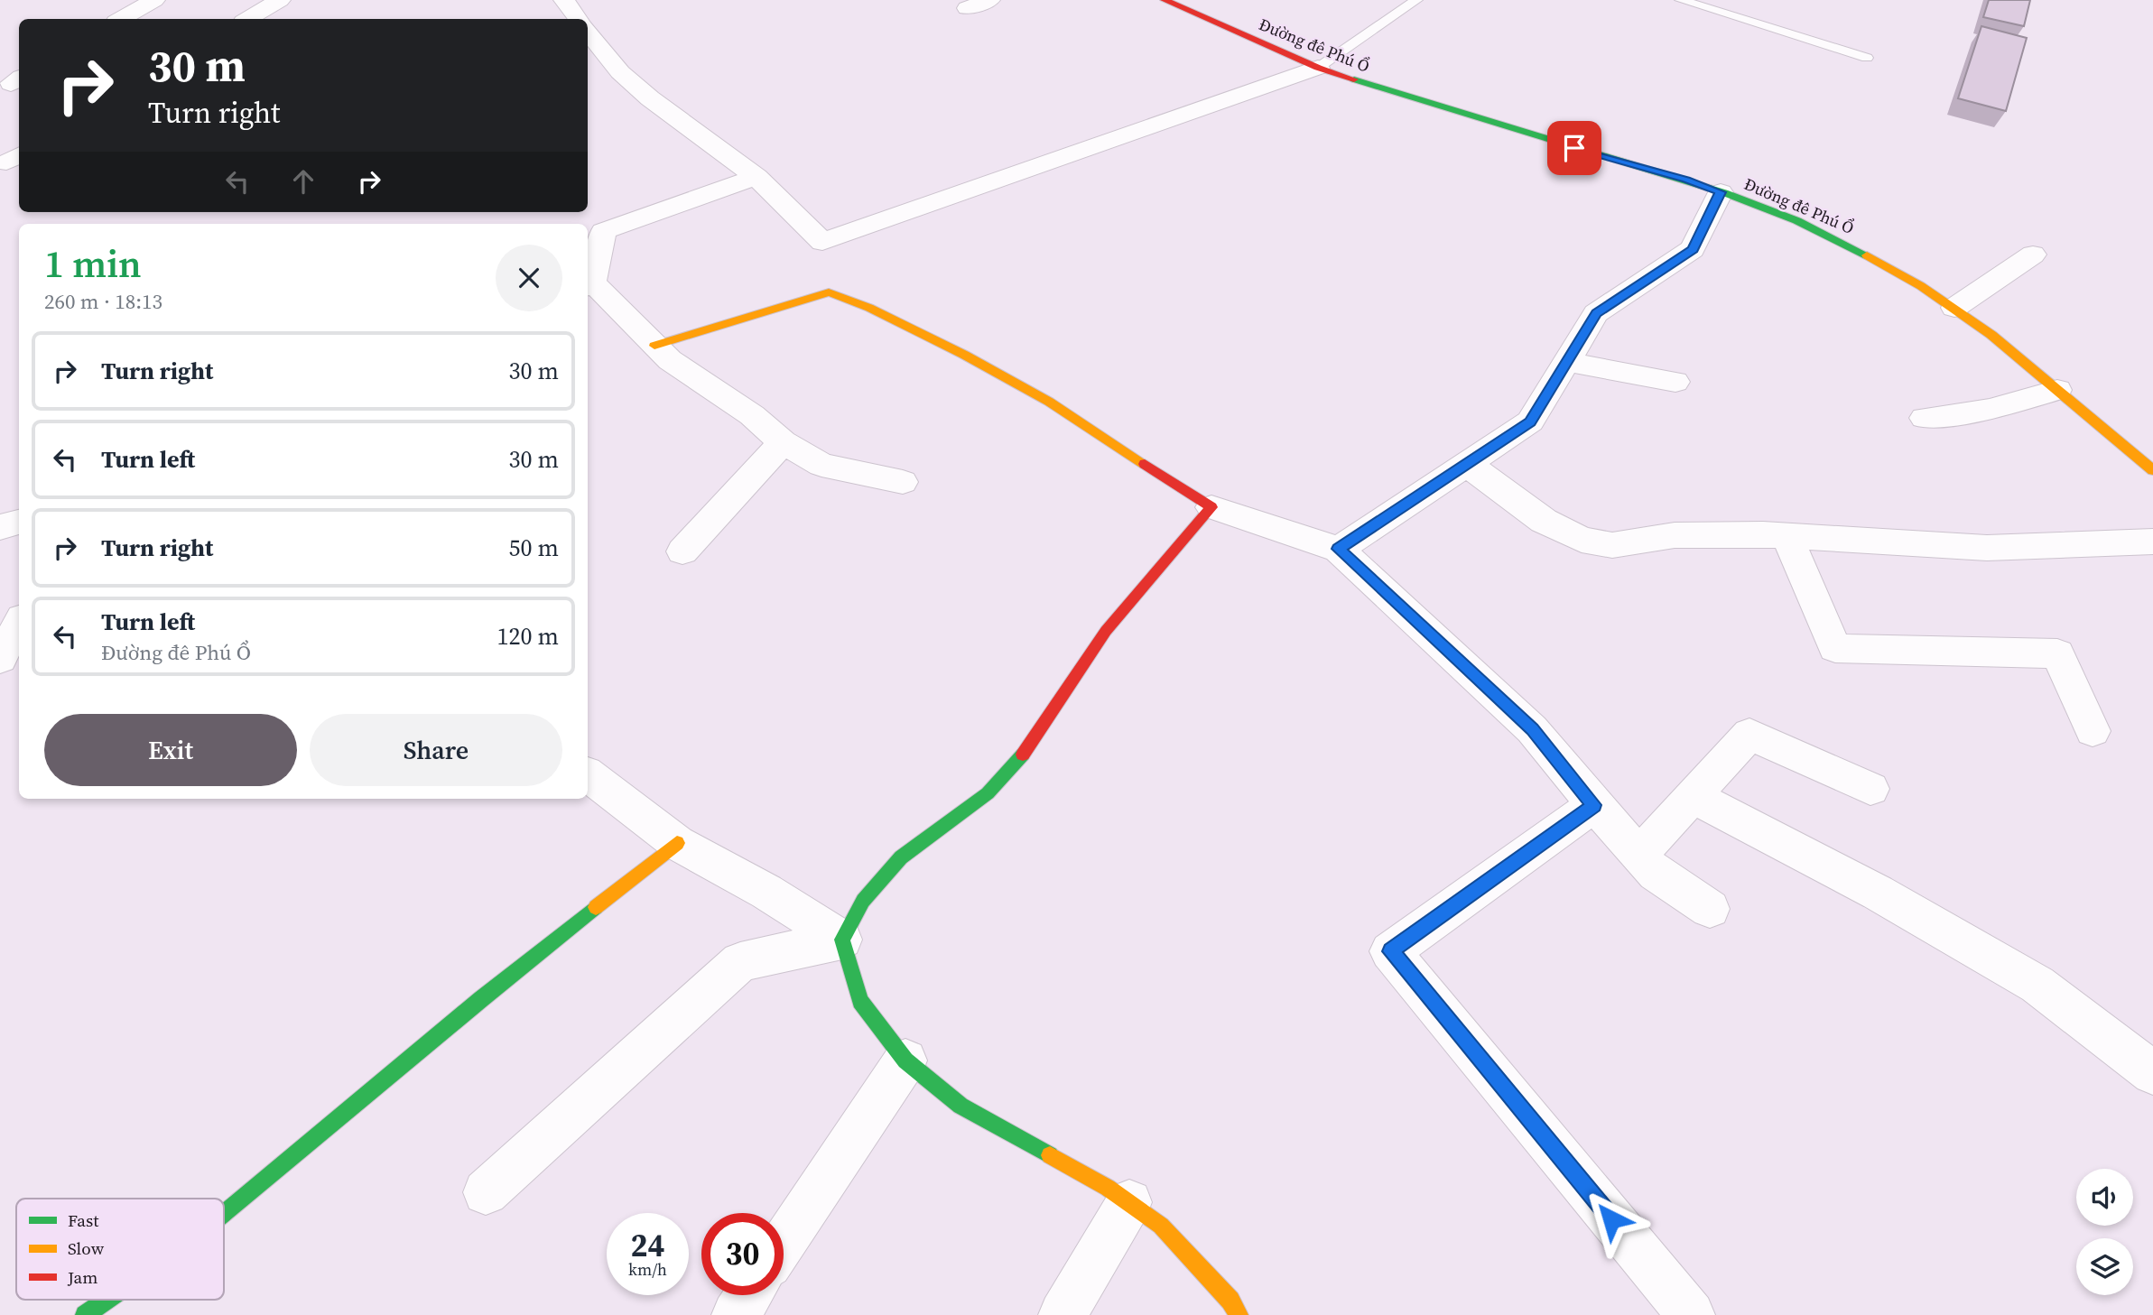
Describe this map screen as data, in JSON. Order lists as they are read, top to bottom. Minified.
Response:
{"streets":{"street":["Đường đê Phú Ổ"]},"legend":["Fast","Slow","Jam"],"page":{"turn":["30 m","Turn right"],"heading":["1 min","260 m · 18:13"],"list":[{"name":"Turn right","value":"30 m"},{"name":"Turn left","value":"30 m"},{"name":"Turn right","value":"50 m"},{"name":"Turn left","note":"Đường đê Phú Ổ","value":"120 m"}],"buttons":["Exit","Share"],"speed":"24 km/h","limit":"30"}}
